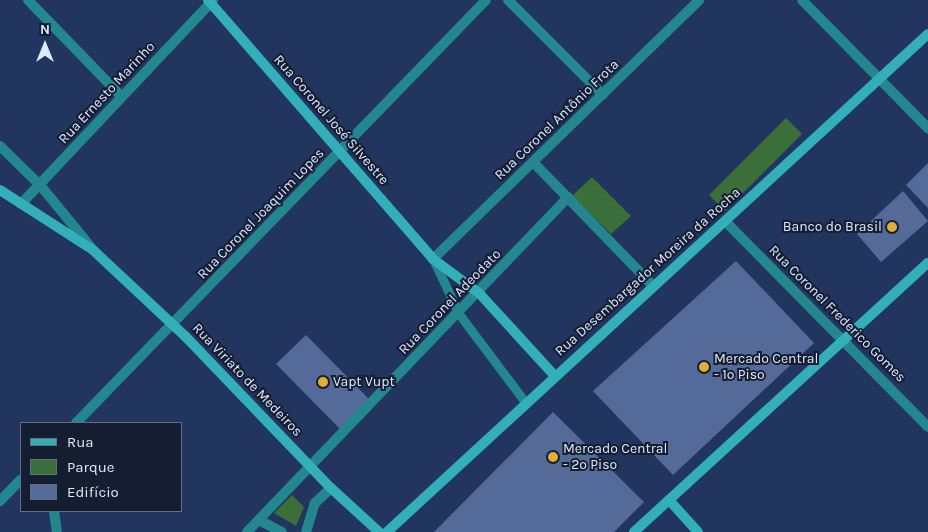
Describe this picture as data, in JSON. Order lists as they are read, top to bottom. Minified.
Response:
{"streets":{"main road":["Rua Coronel José Silvestre","Rua Desembargador Moreira da Rocha","Rua Viriato de Medeiros"],"street":["Rua Ernesto Marinho","Rua Coronel Antônio Frota","Rua Coronel Joaquim Lopes","Rua Coronel Adeodato","Rua Coronel Frederico Gomes"]},"crossings":[["Rua Ernesto Marinho","Rua Coronel José Silvestre"],["Rua Ernesto Marinho","Rua Viriato de Medeiros"],["Rua Coronel José Silvestre","Rua Coronel Antônio Frota"],["Rua Coronel José Silvestre","Rua Coronel Joaquim Lopes"],["Rua Coronel José Silvestre","Rua Desembargador Moreira da Rocha"],["Rua Coronel José Silvestre","Rua Coronel Adeodato"],["Rua Coronel Joaquim Lopes","Rua Viriato de Medeiros"],["Rua Desembargador Moreira da Rocha","Rua Coronel Frederico Gomes"],["Rua Coronel Adeodato","Rua Viriato de Medeiros"]],"places":["Banco do Brasil","Mercado Central - 1º Piso","Vapt Vupt","Mercado Central - 2º Piso"],"legend":["Rua","Parque","Edifício"],"north":"top"}
